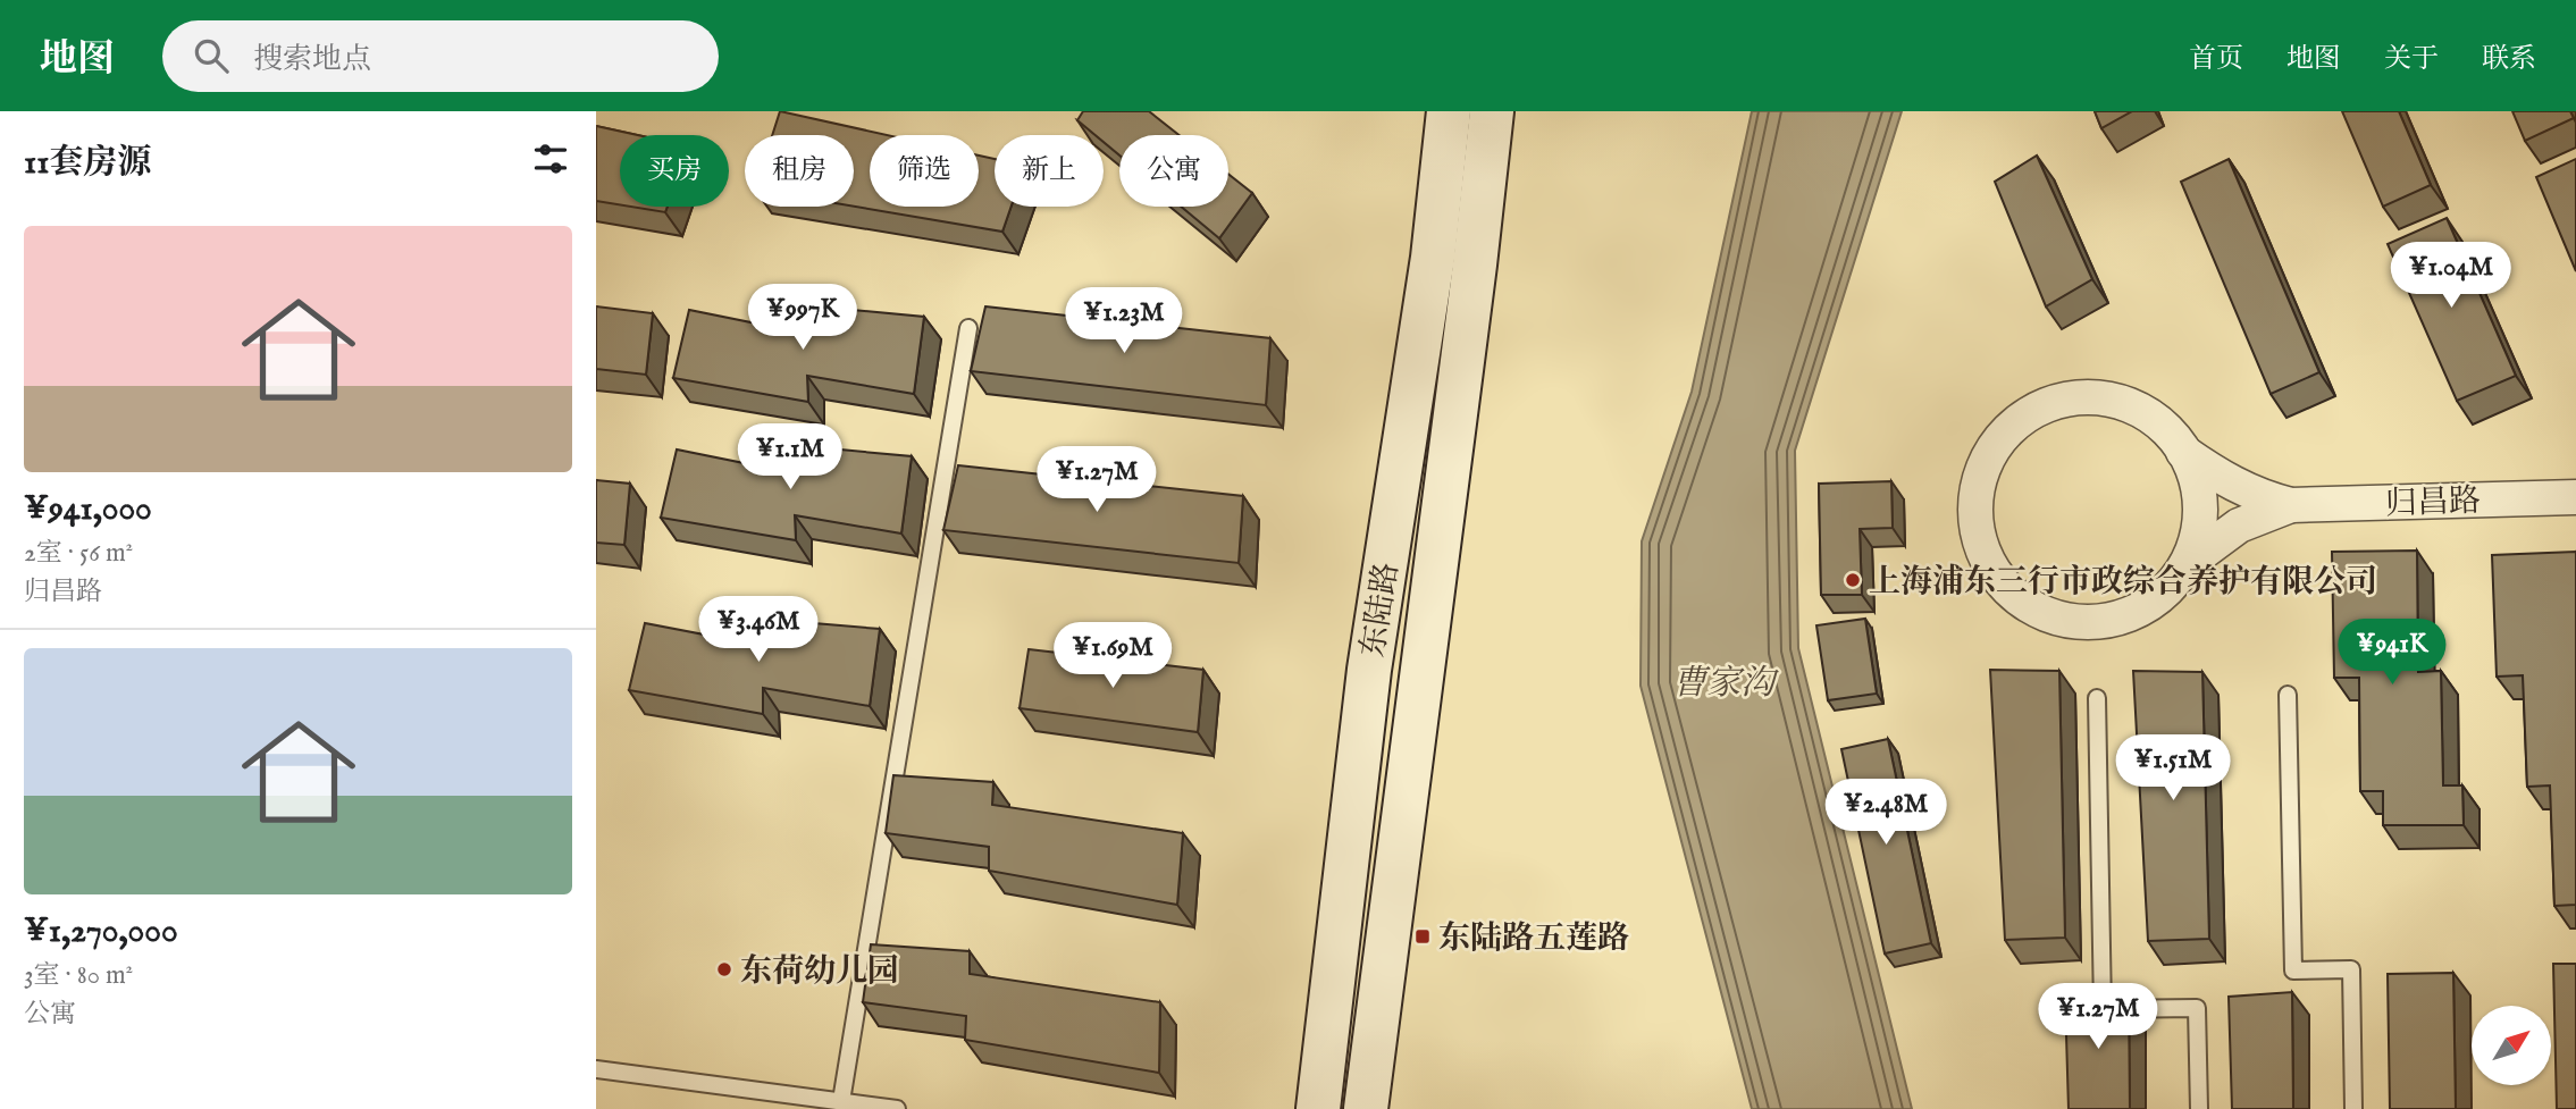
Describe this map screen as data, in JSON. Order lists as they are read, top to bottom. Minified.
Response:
{"streets":{"main road":["东陆路"],"street":["归昌路"]},"water":["曹家沟"],"places":{"other":["上海浦东三行市政综合养护有限公司","东荷幼儿园"],"transit":["东陆路五莲路"]},"north":"top right","page":{"header":"地图","search":"搜索地点","nav":["首页","地图","关于","联系"],"heading":"11套房源","chip":["买房","租房","筛选","新上","公寓"],"list":[{"name":"¥941,000","note":"2室 · 56 m² · 归昌路"},{"name":"¥1,270,000","note":"3室 · 80 m² · 公寓"}],"price":["¥1.04M","¥997K","¥1.23M","¥1.1M","¥1.27M","¥3.46M","¥941K","¥1.69M","¥1.51M","¥2.48M","¥1.27M"]}}
